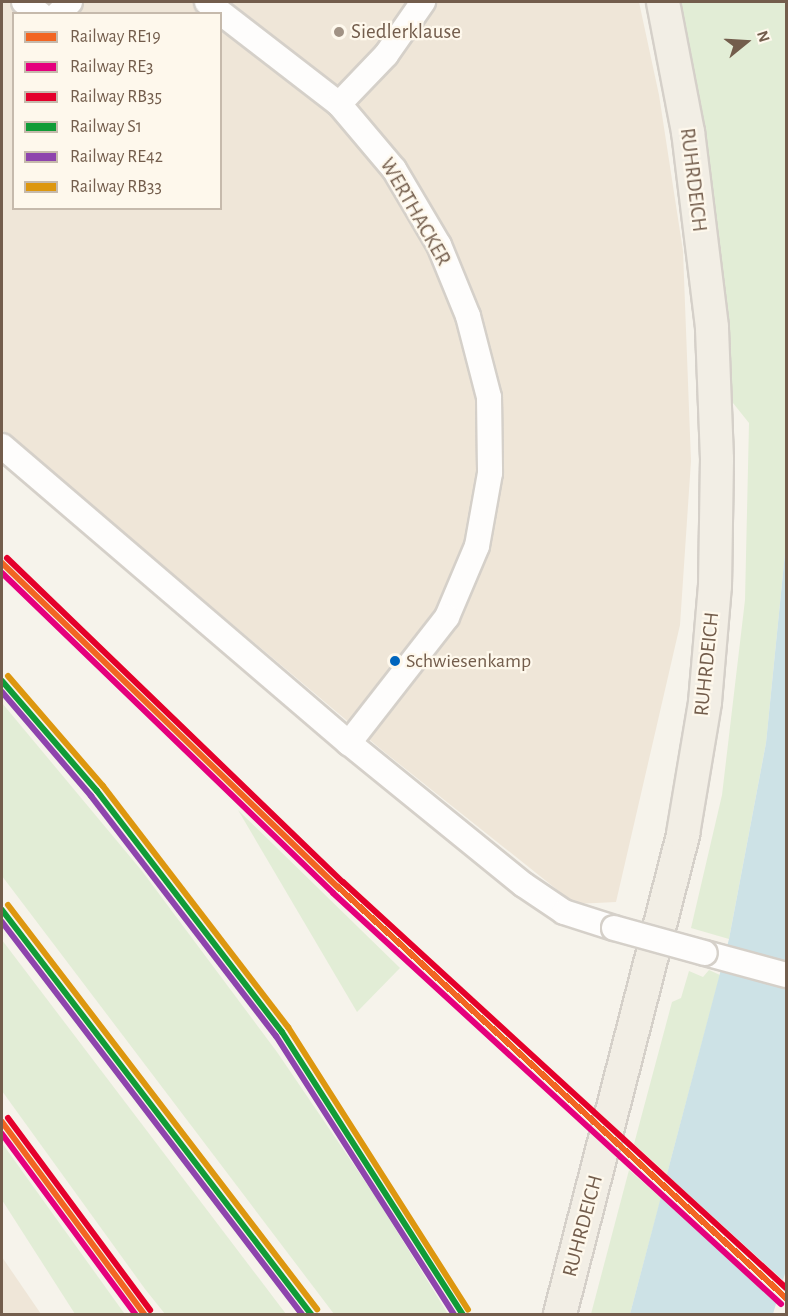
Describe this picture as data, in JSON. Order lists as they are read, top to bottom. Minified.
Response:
{"streets":{"main road":["RUHRDEICH"],"street":["WERTHACKER"]},"places":["Siedlerklause","Schwiesenkamp"],"lines":["rail line RB35","rail line RE19","rail line RE3","rail line RB33","rail line S1","rail line RE42"],"legend":["Railway RE19","Railway RE3","Railway RB35","Railway S1","Railway RE42","Railway RB33"],"north":"right"}
